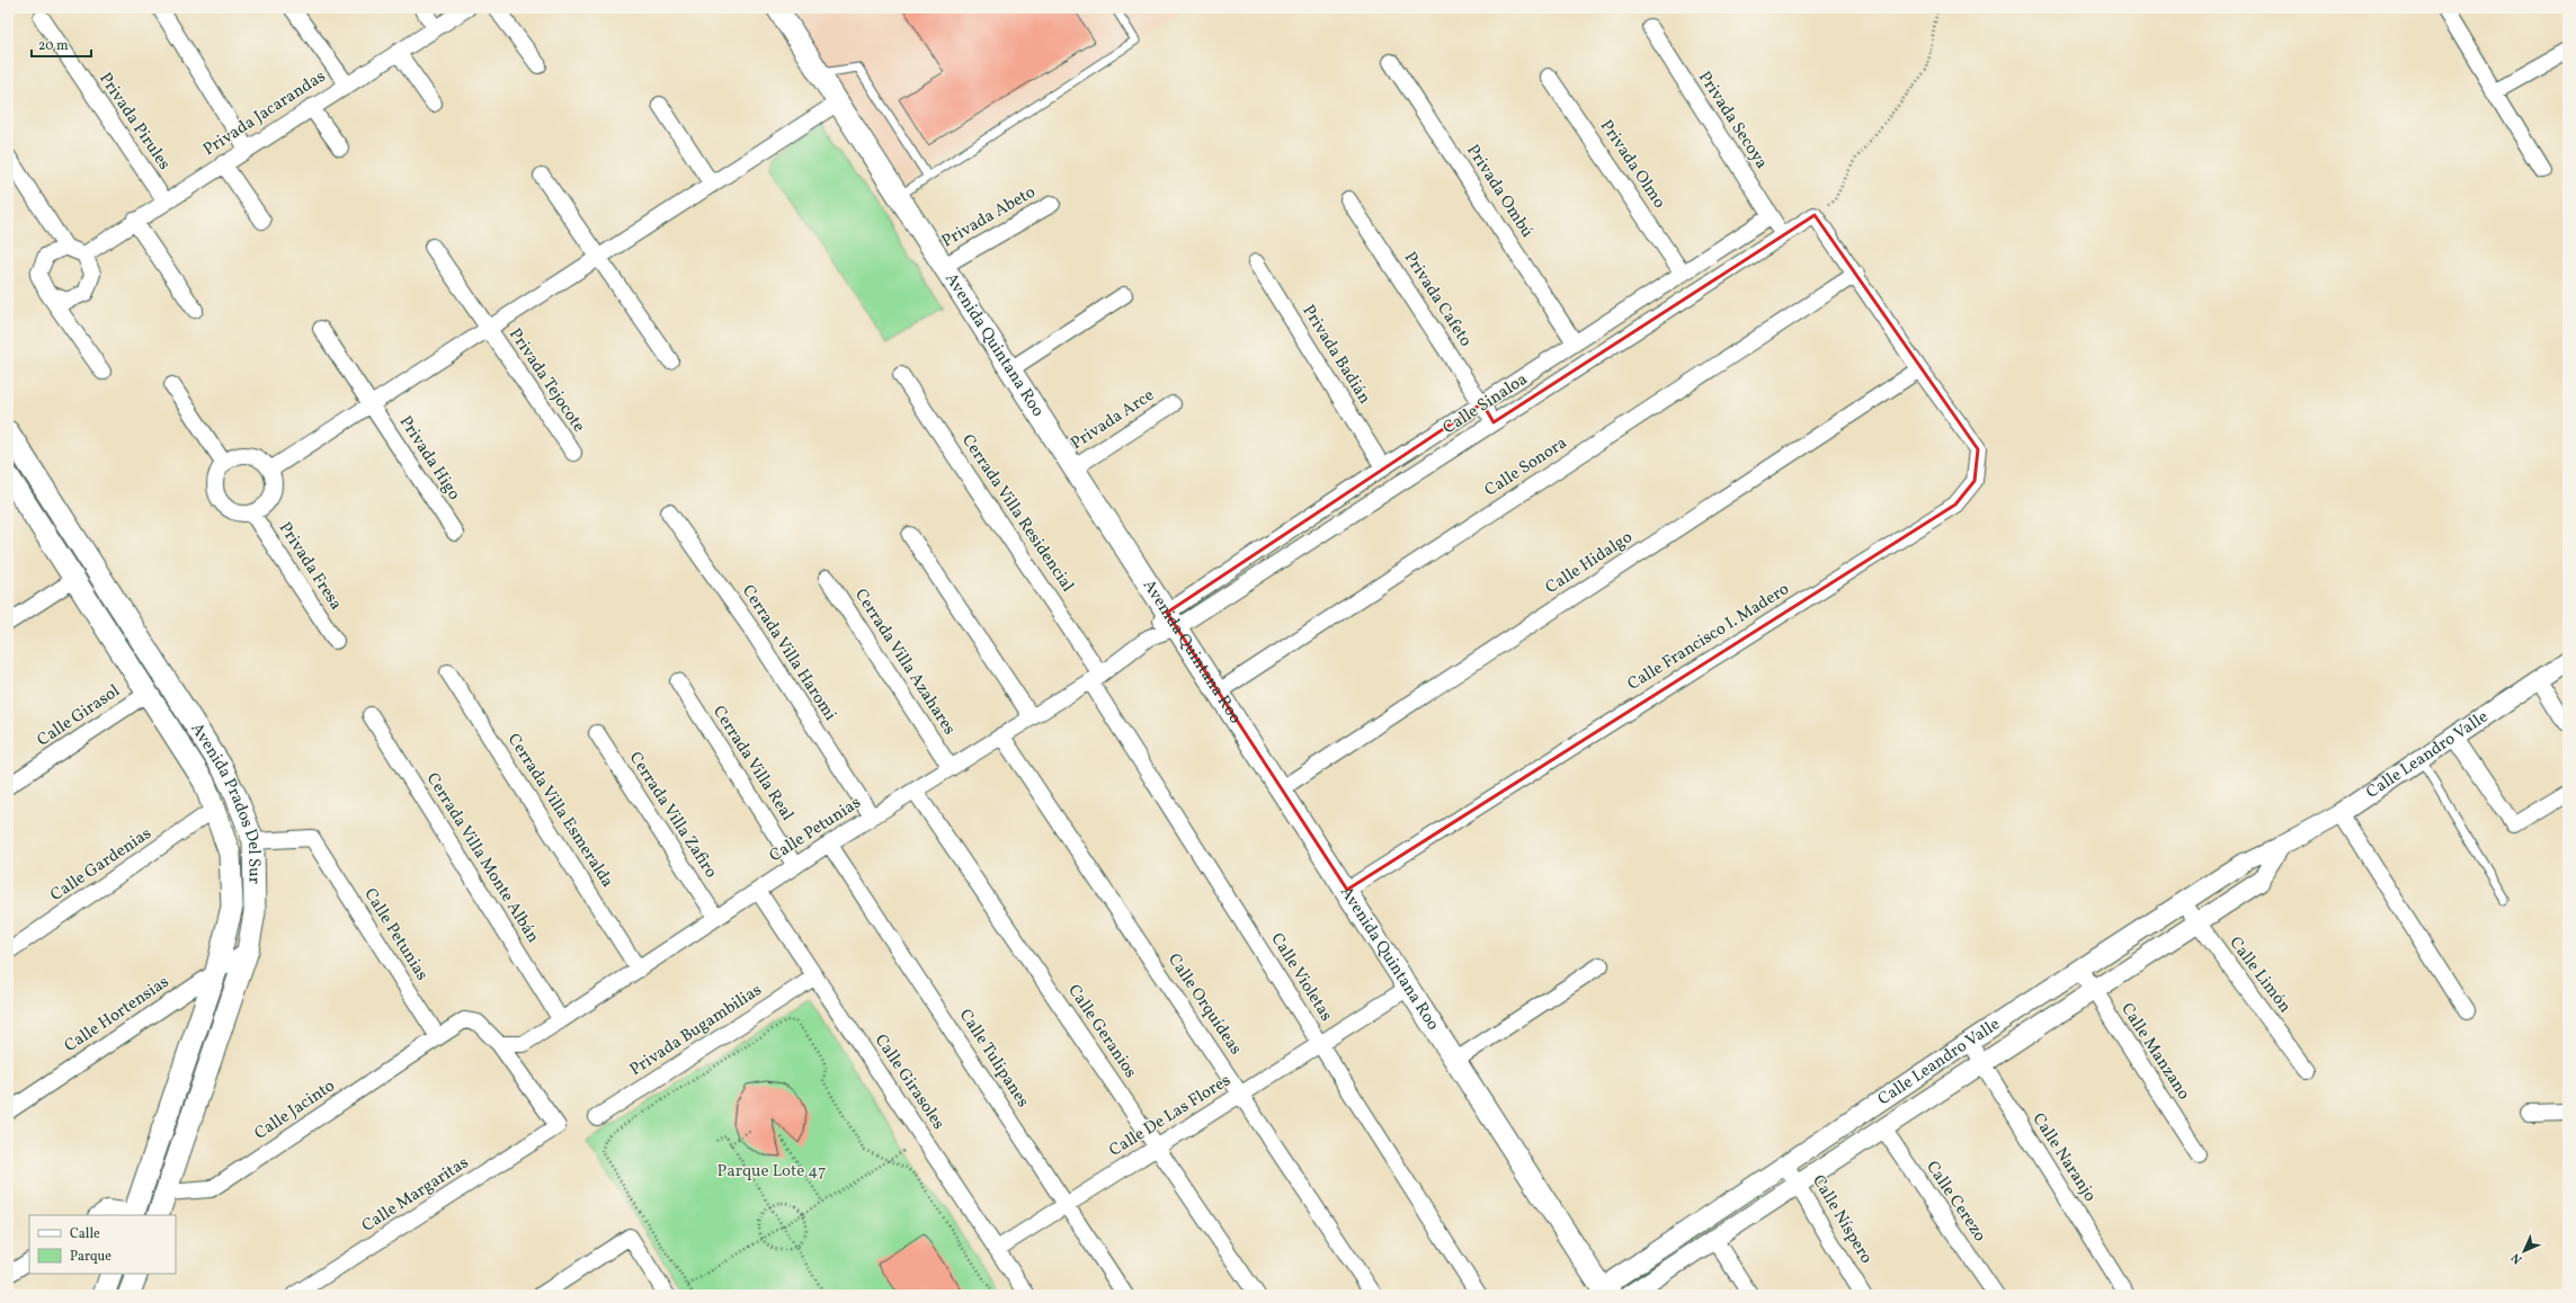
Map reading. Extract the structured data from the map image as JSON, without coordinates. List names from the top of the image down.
{
  "streets": {
    "main road": ["Avenida Quintana Roo", "Avenida Prados Del Sur"],
    "street": [
      "Privada Jacarandas",
      "Privada Secoya",
      "Privada Pirules",
      "Privada Olmo",
      "Privada Ombú",
      "Privada Abeto",
      "Privada Cafeto",
      "Privada Badián",
      "Privada Tejocote",
      "Calle Sinaloa",
      "Privada Arce",
      "Privada Higo",
      "Calle Sonora",
      "Cerrada Villa Residencial",
      "Calle Hidalgo",
      "Privada Fresa",
      "Calle Francisco I. Madero",
      "Cerrada Villa Haromi",
      "Cerrada Villa Azahares",
      "Calle Girasol",
      "Calle Leandro Valle",
      "Cerrada Villa Real",
      "Cerrada Villa Esmeralda",
      "Cerrada Villa Zafiro",
      "Calle Petunias",
      "Cerrada Villa Monte Albán",
      "Calle Gardenias",
      "Calle Limón",
      "Calle Violetas",
      "Calle Orquídeas",
      "Calle Hortensias",
      "Privada Bugambilias",
      "Calle Geranios",
      "Calle Manzano",
      "Calle Tulipanes",
      "Calle Girasoles",
      "Calle Jacinto",
      "Calle De Las Flores",
      "Calle Naranjo",
      "Calle Margaritas",
      "Calle Cerezo",
      "Calle Níspero"
    ]
  },
  "crossings": [
    ["Privada Jacarandas", "Privada Pirules"],
    ["Privada Secoya", "Calle Sinaloa"],
    ["Privada Olmo", "Calle Sinaloa"],
    ["Privada Ombú", "Calle Sinaloa"],
    ["Privada Abeto", "Avenida Quintana Roo"],
    ["Privada Cafeto", "Calle Sinaloa"],
    ["Avenida Quintana Roo", "Calle Sinaloa"],
    ["Avenida Quintana Roo", "Privada Arce"],
    ["Avenida Quintana Roo", "Calle Sonora"],
    ["Avenida Quintana Roo", "Calle Hidalgo"],
    ["Avenida Quintana Roo", "Calle Francisco I. Madero"],
    ["Avenida Quintana Roo", "Calle Leandro Valle"],
    ["Avenida Quintana Roo", "Calle Petunias"],
    ["Avenida Quintana Roo", "Calle De Las Flores"],
    ["Privada Badián", "Calle Sinaloa"],
    ["Calle Sinaloa", "Calle Francisco I. Madero"],
    ["Calle Sinaloa", "Calle Petunias"],
    ["Calle Sonora", "Calle Francisco I. Madero"],
    ["Cerrada Villa Residencial", "Calle Petunias"],
    ["Cerrada Villa Residencial", "Calle Violetas"],
    ["Calle Hidalgo", "Calle Francisco I. Madero"],
    ["Cerrada Villa Haromi", "Calle Petunias"],
    ["Cerrada Villa Azahares", "Calle Petunias"],
    ["Calle Girasol", "Avenida Prados Del Sur"],
    ["Calle Leandro Valle", "Calle Limón"],
    ["Calle Leandro Valle", "Calle Manzano"],
    ["Calle Leandro Valle", "Calle Naranjo"],
    ["Calle Leandro Valle", "Calle Cerezo"],
    ["Calle Leandro Valle", "Calle Níspero"],
    ["Cerrada Villa Real", "Calle Petunias"],
    ["Avenida Prados Del Sur", "Calle Petunias"],
    ["Avenida Prados Del Sur", "Calle Gardenias"],
    ["Avenida Prados Del Sur", "Calle Hortensias"],
    ["Avenida Prados Del Sur", "Calle Jacinto"],
    ["Cerrada Villa Esmeralda", "Calle Petunias"],
    ["Cerrada Villa Zafiro", "Calle Petunias"],
    ["Calle Petunias", "Cerrada Villa Monte Albán"],
    ["Calle Petunias", "Calle Violetas"],
    ["Calle Petunias", "Calle Orquídeas"],
    ["Calle Petunias", "Calle Geranios"],
    ["Calle Petunias", "Calle Tulipanes"],
    ["Calle Petunias", "Calle Girasoles"],
    ["Calle Petunias", "Calle Jacinto"],
    ["Calle Petunias", "Calle Margaritas"],
    ["Calle Violetas", "Calle De Las Flores"],
    ["Calle Orquídeas", "Calle De Las Flores"],
    ["Privada Bugambilias", "Calle Girasoles"],
    ["Calle Geranios", "Calle De Las Flores"],
    ["Calle Tulipanes", "Calle De Las Flores"],
    ["Calle Girasoles", "Calle De Las Flores"]
  ],
  "parks": ["Parque Lote 47"],
  "legend": ["Calle", "Parque"],
  "scale_bar": "20 m",
  "north": "bottom left"
}
